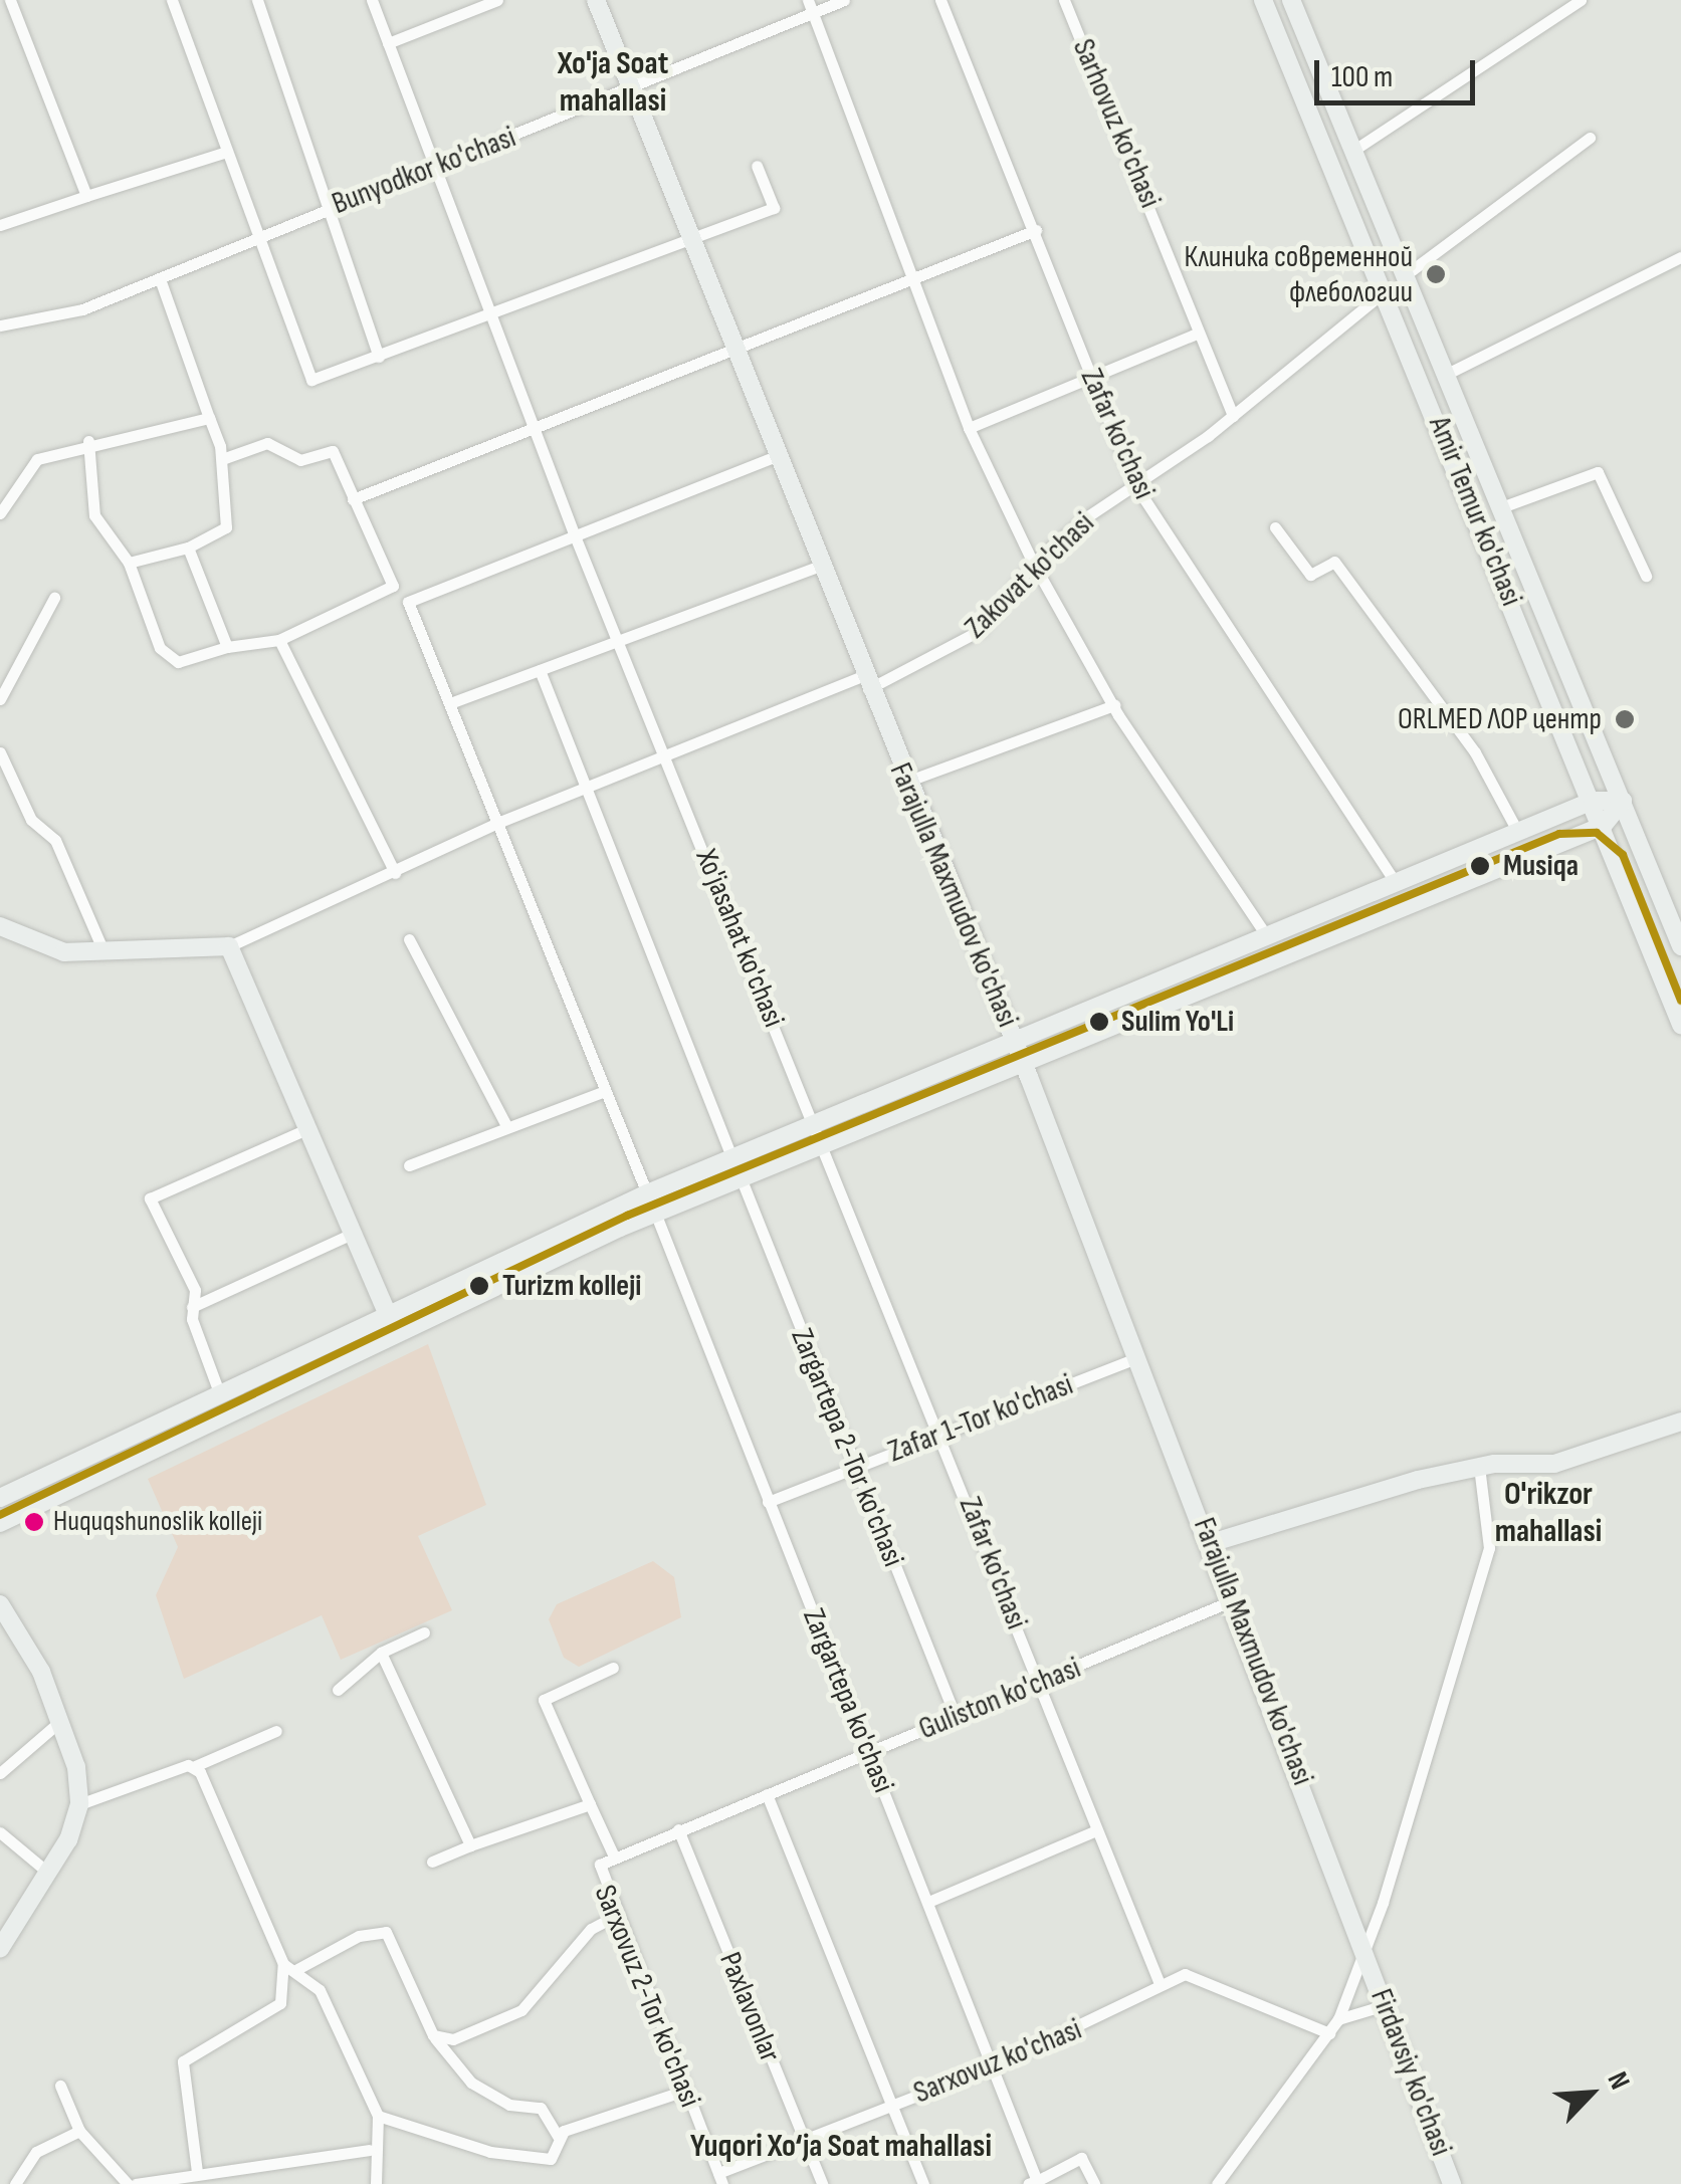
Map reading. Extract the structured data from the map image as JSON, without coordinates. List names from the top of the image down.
{
  "streets": {
    "main road": ["Amir Temur ko'chasi", "Farajulla Maxmudov ko'chasi", "Firdavsiy ko'chasi"],
    "street": [
      "Sarhovuz ko'chasi",
      "Bunyodkor ko'chasi",
      "Zafar ko'chasi",
      "Zakovat ko'chasi",
      "Xo'jasahat ko'chasi",
      "Zafar 1-Tor ko'chasi",
      "Zargartepa 2-Tor ko'chasi",
      "Guliston ko'chasi",
      "Zargartepa ko'chasi",
      "Sarxovuz 2-Tor ko'chasi",
      "Paxlavonlar",
      "Sarxovuz ko'chasi"
    ]
  },
  "crossings": [
    ["Bunyodkor ko'chasi", "Farajulla Maxmudov ko'chasi"],
    ["Bunyodkor ko'chasi", "Xo'jasahat ko'chasi"],
    ["Zafar ko'chasi", "Zakovat ko'chasi"],
    ["Zafar ko'chasi", "Xo'jasahat ko'chasi"],
    ["Zafar ko'chasi", "Zafar 1-Tor ko'chasi"],
    ["Zafar ko'chasi", "Guliston ko'chasi"],
    ["Zafar ko'chasi", "Sarxovuz ko'chasi"],
    ["Zakovat ko'chasi", "Farajulla Maxmudov ko'chasi"],
    ["Farajulla Maxmudov ko'chasi", "Zafar 1-Tor ko'chasi"],
    ["Farajulla Maxmudov ko'chasi", "Guliston ko'chasi"],
    ["Farajulla Maxmudov ko'chasi", "Firdavsiy ko'chasi"],
    ["Zafar 1-Tor ko'chasi", "Zargartepa 2-Tor ko'chasi"],
    ["Zafar 1-Tor ko'chasi", "Zargartepa ko'chasi"],
    ["Zargartepa 2-Tor ko'chasi", "Guliston ko'chasi"],
    ["Guliston ko'chasi", "Zargartepa ko'chasi"],
    ["Guliston ko'chasi", "Sarxovuz 2-Tor ko'chasi"],
    ["Guliston ko'chasi", "Paxlavonlar"],
    ["Zargartepa ko'chasi", "Sarxovuz ko'chasi"],
    ["Sarxovuz 2-Tor ko'chasi", "Sarxovuz ko'chasi"],
    ["Paxlavonlar", "Sarxovuz ko'chasi"]
  ],
  "districts": ["Xo'ja Soat mahallasi", "O'rikzor mahallasi", "Yuqori Xo‘ja Soat mahallasi"],
  "places": [
    "Клиника современной флебологии",
    "ORLMED ЛОР центр",
    "Musiqa",
    "Sulim Yo'Li",
    "Turizm kolleji",
    "Huquqshunoslik kolleji"
  ],
  "scale_bar": "100 m",
  "north": "top right"
}
